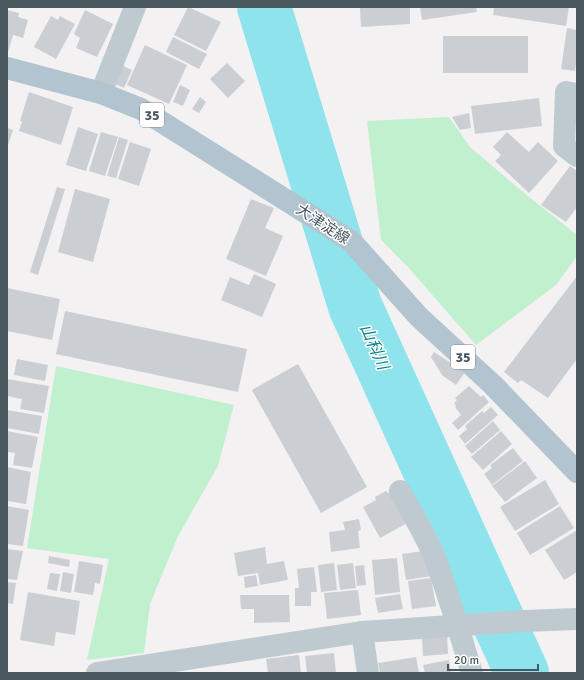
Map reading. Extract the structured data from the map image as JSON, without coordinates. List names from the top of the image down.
{
  "streets": {
    "main road": ["35", "大津淀線"]
  },
  "water": ["山科川"],
  "scale_bar": "20 m"
}
